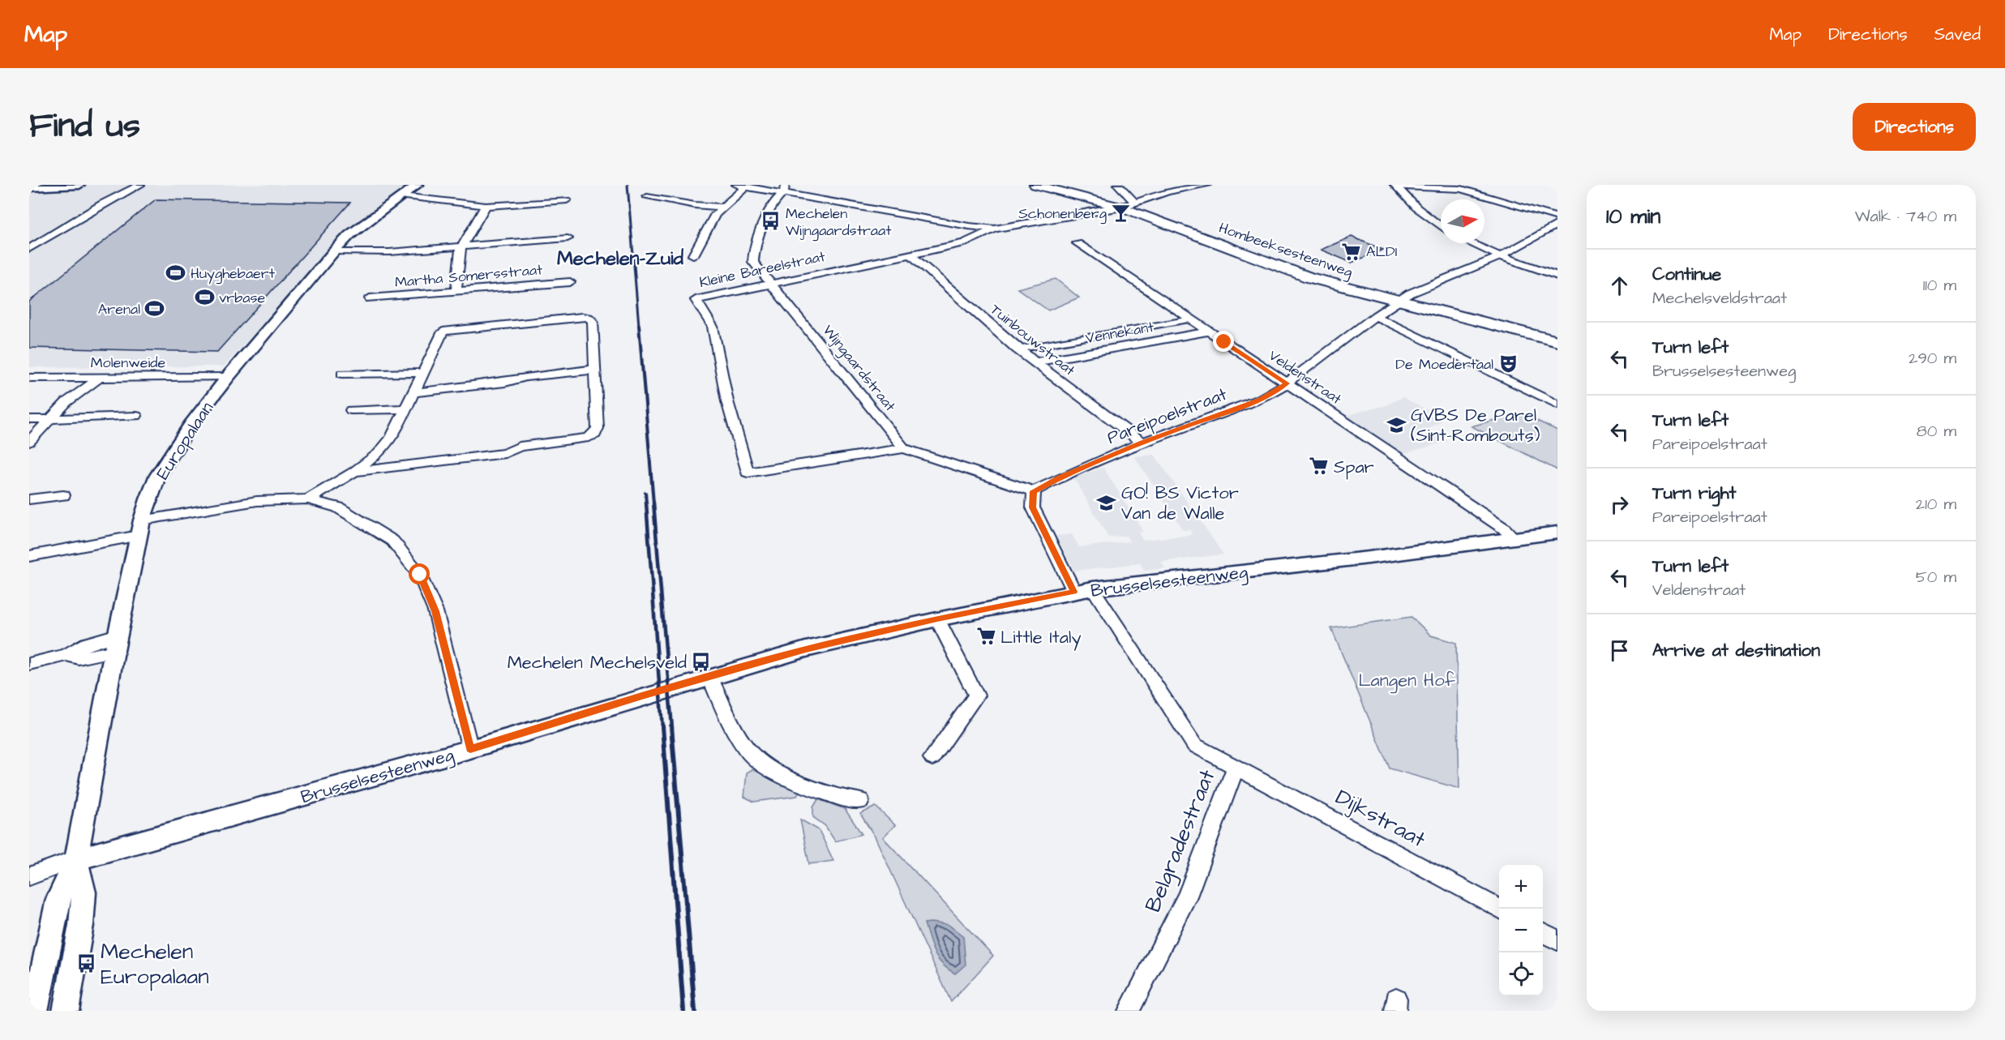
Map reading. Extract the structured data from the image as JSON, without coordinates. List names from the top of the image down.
{
  "streets": {
    "main road": ["Hombeeksesteenweg"],
    "street": [
      "Kleine Bareelstraat",
      "Martha Somersstraat",
      "Vennekant",
      "Tuinbouwstraat",
      "Molenweide",
      "Wijngaardstraat",
      "Veldenstraat",
      "Pareipoelstraat",
      "Europalaan",
      "Brusselsesteenweg",
      "Dijkstraat",
      "Belgradestraat"
    ]
  },
  "crossings": [
    ["Hombeeksesteenweg", "Pareipoelstraat"],
    ["Kleine Bareelstraat", "Tuinbouwstraat"],
    ["Kleine Bareelstraat", "Wijngaardstraat"],
    ["Vennekant", "Tuinbouwstraat"],
    ["Vennekant", "Veldenstraat"],
    ["Tuinbouwstraat", "Pareipoelstraat"],
    ["Molenweide", "Europalaan"],
    ["Veldenstraat", "Pareipoelstraat"],
    ["Veldenstraat", "Brusselsesteenweg"],
    ["Europalaan", "Brusselsesteenweg"],
    ["Brusselsesteenweg", "Belgradestraat"],
    ["Dijkstraat", "Belgradestraat"]
  ],
  "districts": ["Mechelen-Zuid"],
  "parks": ["Langen Hof"],
  "places": {
    "bar": ["Schonenberg"],
    "bus stop": ["Mechelen Wijngaardstraat", "Mechelen Mechelsveld", "Mechelen Europalaan"],
    "supermarket": ["ALDI", "Spar", "Little Italy"],
    "sports": ["Huyghebaert", "vrbase", "Arenal"],
    "theatre": ["De Moedertaal"],
    "school or university": ["GVBS De Parel (Sint-Rombouts)", "GO! BS Victor Van de Walle"]
  },
  "north": "right",
  "page": {
    "header": "Map",
    "nav": ["Map", "Directions", "Saved"],
    "title": "Find us",
    "buttons": "Directions",
    "heading": ["10 min", "Walk · 740 m"],
    "list": [
      ["Continue", "Mechelsveldstraat", "110 m"],
      ["Turn left", "Brusselsesteenweg", "290 m"],
      ["Turn left", "Pareipoelstraat", "80 m"],
      ["Turn right", "Pareipoelstraat", "210 m"],
      ["Turn left", "Veldenstraat", "50 m"],
      "Arrive at destination"
    ],
    "map_buttons": ["+", "−"]
  }
}
